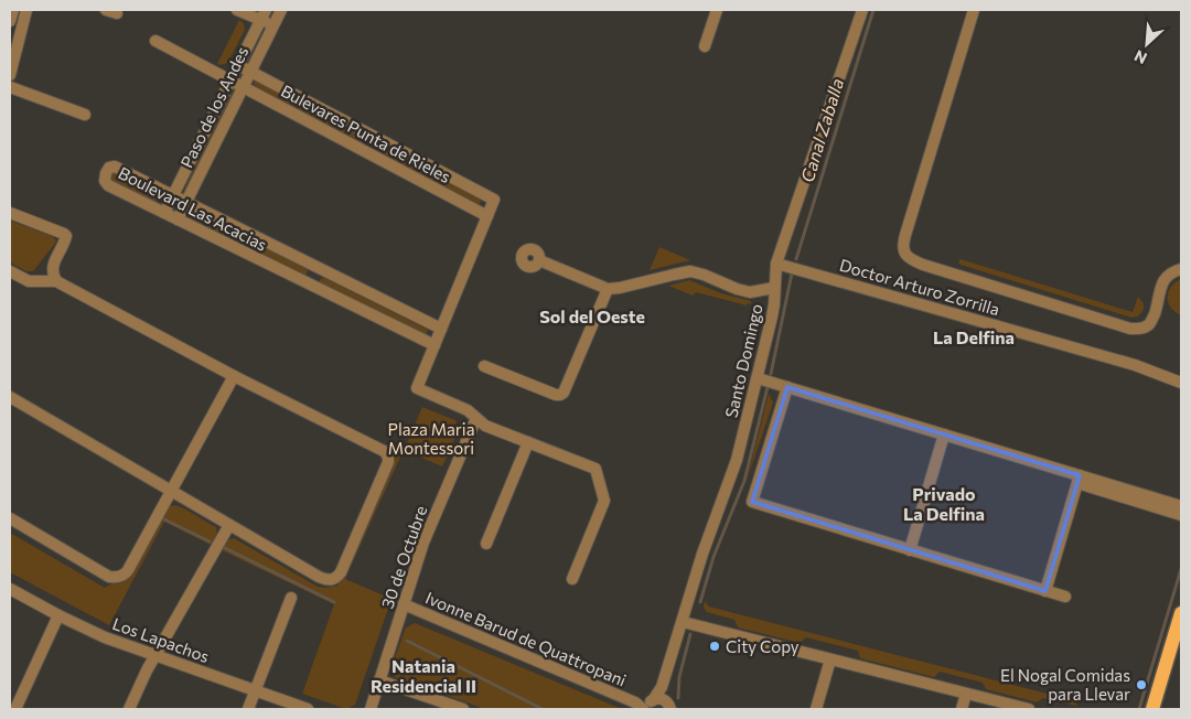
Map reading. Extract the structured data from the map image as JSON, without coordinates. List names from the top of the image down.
{
  "streets": {
    "street": [
      "Paso de los Andes",
      "Bulevares Punta de Rieles",
      "Boulevard Las Acacias",
      "Doctor Arturo Zorrilla",
      "Santo Domingo",
      "30 de Octubre",
      "Ivonne Barud de Quattropani",
      "Los Lapachos"
    ]
  },
  "crossings": [
    ["Paso de los Andes", "Bulevares Punta de Rieles"],
    ["Paso de los Andes", "Boulevard Las Acacias"],
    ["Doctor Arturo Zorrilla", "Santo Domingo"],
    ["Santo Domingo", "Ivonne Barud de Quattropani"],
    ["30 de Octubre", "Ivonne Barud de Quattropani"]
  ],
  "districts": [
    "Sol del Oeste",
    "La Delfina",
    "Privado La Delfina",
    "Natania Residencial II"
  ],
  "water": ["Canal Zaballa"],
  "parks": ["Plaza Maria Montessori"],
  "places": ["City Copy", "El Nogal Comidas para Llevar"],
  "north": "bottom left"
}
